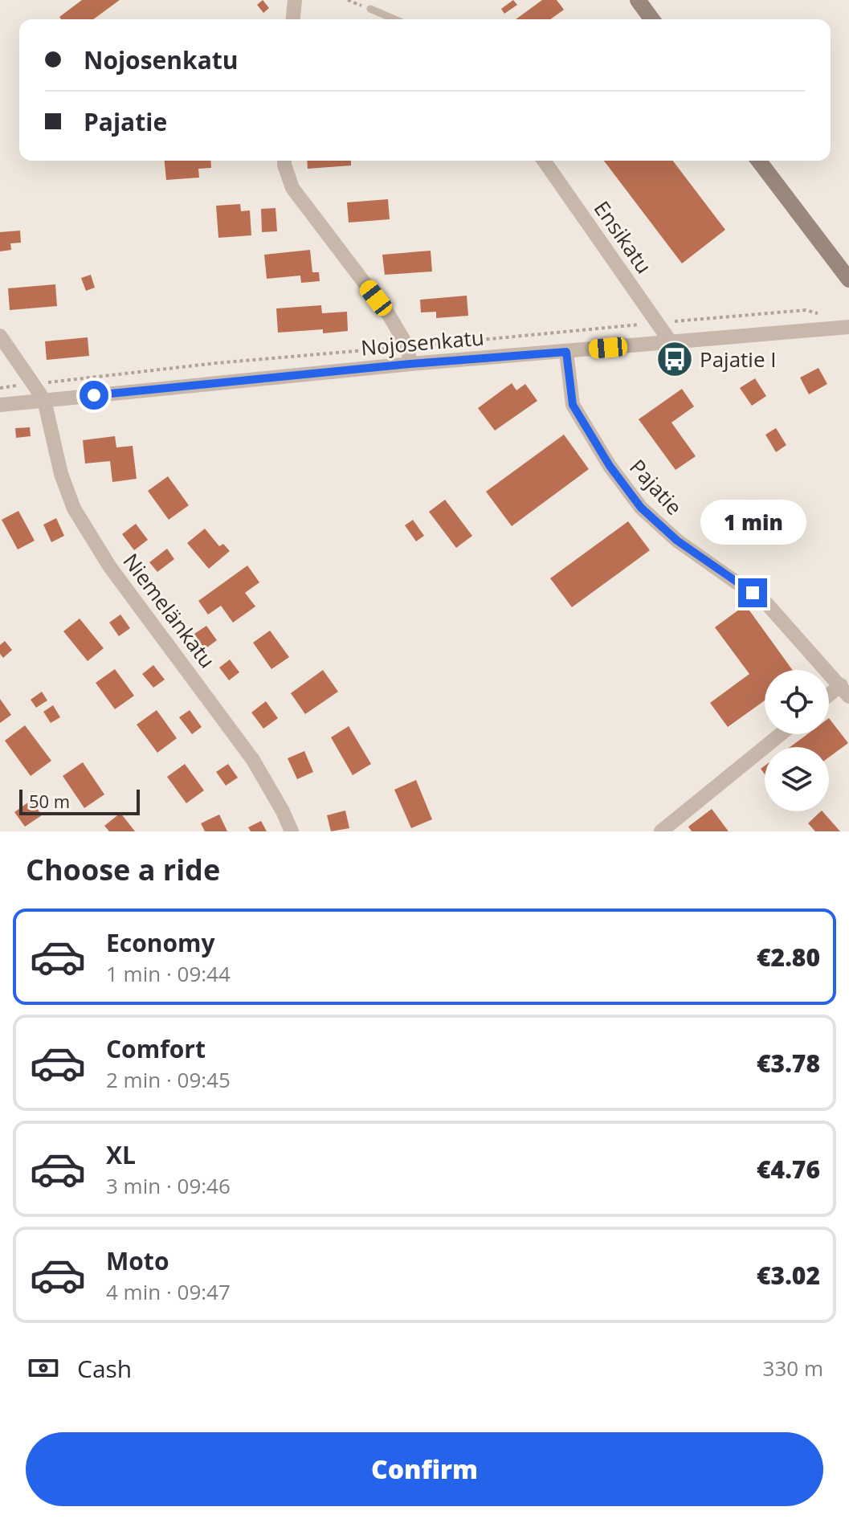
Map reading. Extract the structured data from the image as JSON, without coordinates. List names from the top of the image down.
{
  "streets": {
    "street": [
      "Ensikatu",
      "Nojosenkatu",
      "Pajatie",
      "Niemelänkatu"
    ]
  },
  "crossings": [
    ["Ensikatu", "Nojosenkatu"],
    ["Nojosenkatu", "Pajatie"],
    ["Nojosenkatu", "Niemelänkatu"]
  ],
  "places": {
    "bus stop": ["Pajatie I"]
  },
  "scale_bar": "50 m",
  "page": {
    "banner": ["Nojosenkatu", "Pajatie"],
    "bubble": "1 min",
    "scale": "50 m",
    "heading": "Choose a ride",
    "list": [
      {
        "name": "Economy",
        "note": "1 min · 09:44",
        "value": "€2.80"
      },
      {
        "name": "Comfort",
        "note": "2 min · 09:45",
        "value": "€3.78"
      },
      {
        "name": "XL",
        "note": "3 min · 09:46",
        "value": "€4.76"
      },
      {
        "name": "Moto",
        "note": "4 min · 09:47",
        "value": "€3.02"
      }
    ],
    "pay": ["Cash", "330 m"],
    "buttons": "Confirm"
  }
}
